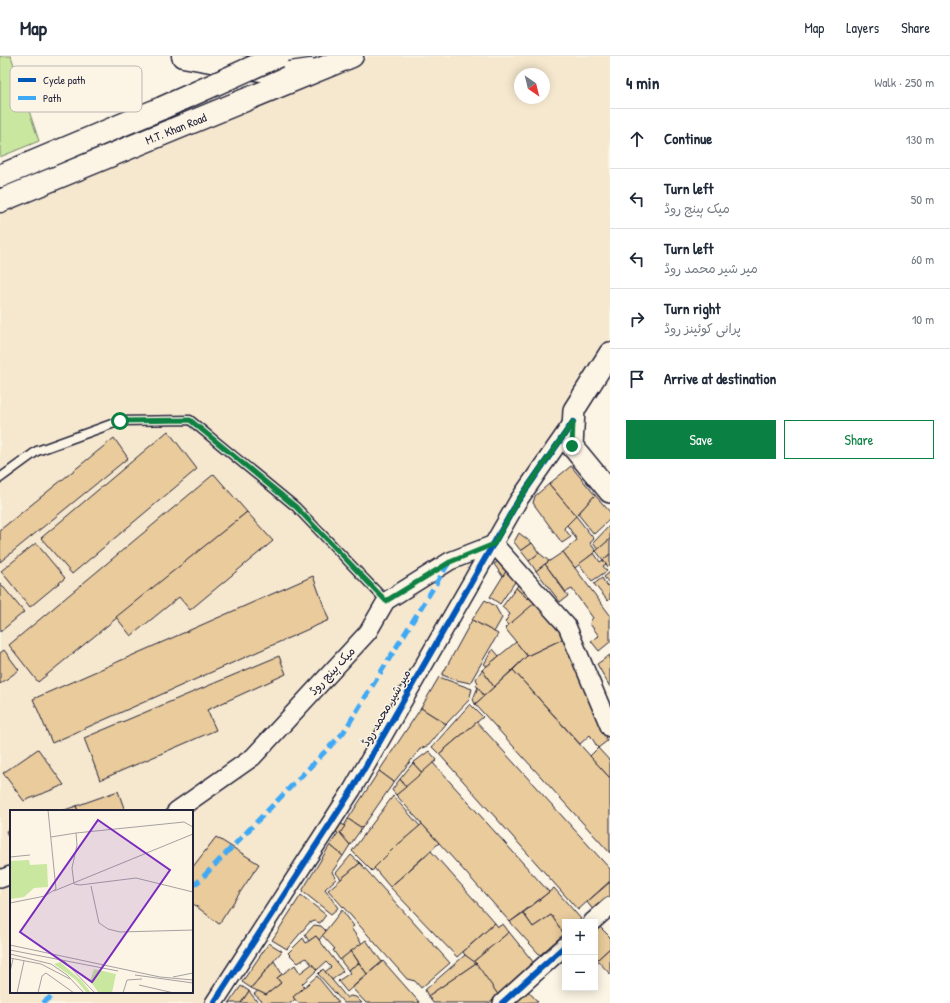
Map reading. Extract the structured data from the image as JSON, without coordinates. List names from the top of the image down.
{
  "streets": {
    "main road": ["M.T. Khan Road"],
    "street": ["میک ہینچ روڈ", "میر شیر محمد روڈ"]
  },
  "crossings": [
    ["میک ہینچ روڈ", "میر شیر محمد روڈ"]
  ],
  "legend": ["Cycle path", "Path"],
  "north": "bottom right",
  "page": {
    "header": "Map",
    "nav": ["Map", "Layers", "Share"],
    "heading": ["4 min", "Walk · 250 m"],
    "list": [
      ["Continue", "130 m"],
      ["Turn left", "میک ہینچ روڈ", "50 m"],
      ["Turn left", "میر شیر محمد روڈ", "60 m"],
      ["Turn right", "پرانی کوئینز روڈ", "10 m"],
      "Arrive at destination"
    ],
    "buttons": ["Save", "Share"],
    "map_buttons": ["+", "−"]
  }
}
